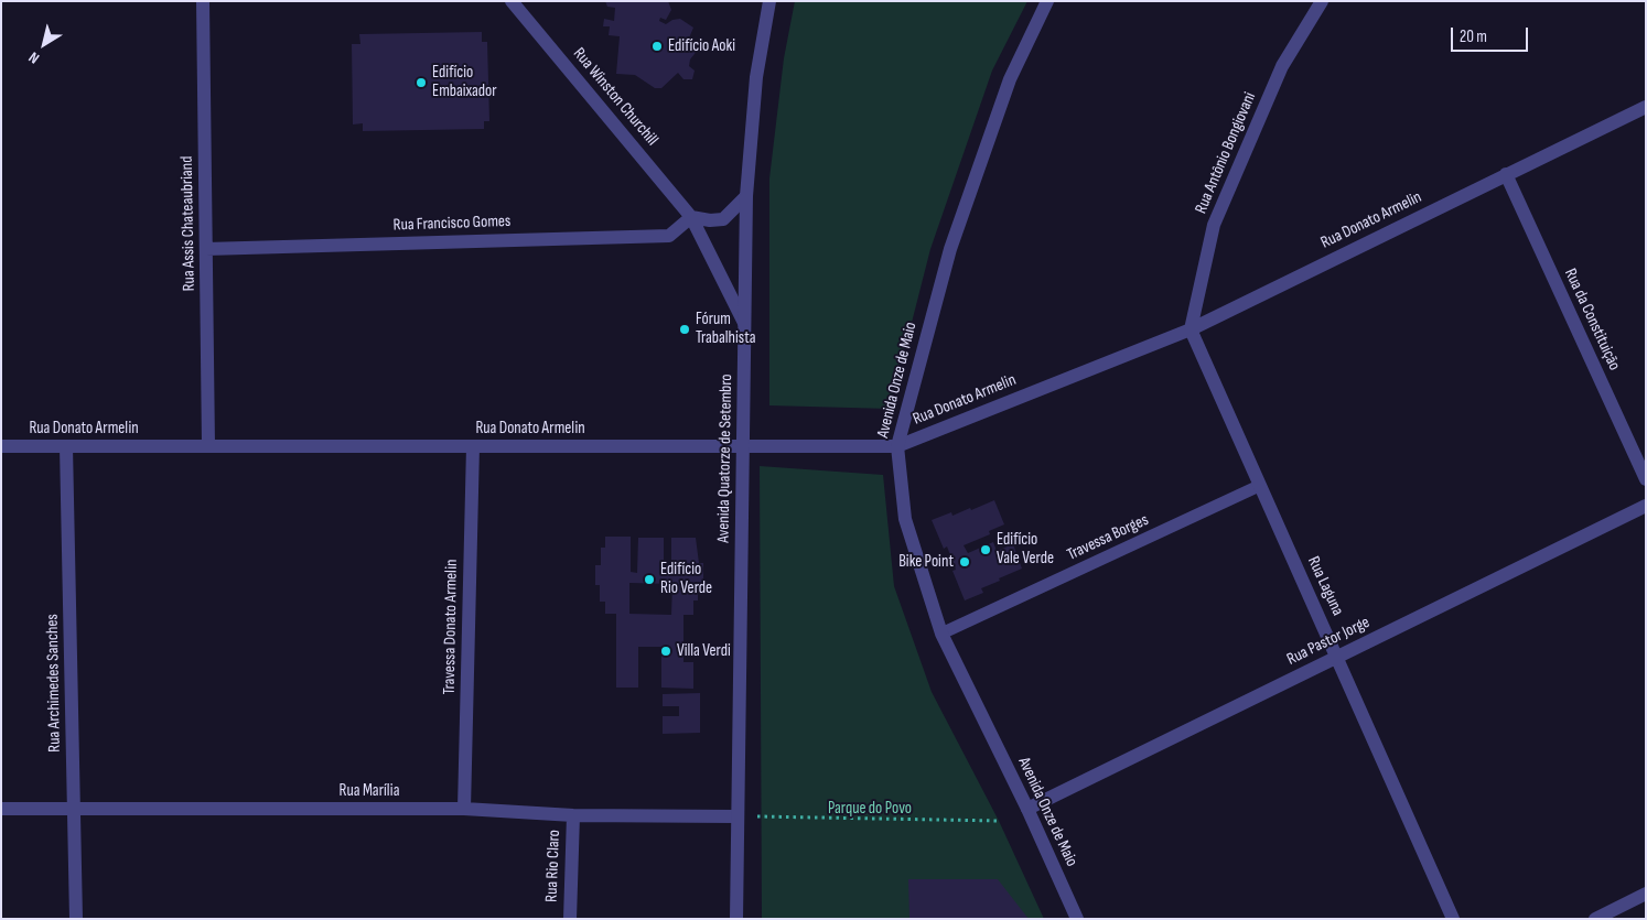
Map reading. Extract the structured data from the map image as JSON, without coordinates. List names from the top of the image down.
{
  "streets": {
    "street": [
      "Rua Winston Churchill",
      "Rua Antônio Bongiovani",
      "Rua Donato Armelin",
      "Rua Assis Chateaubriand",
      "Rua Francisco Gomes",
      "Rua da Constituição",
      "Avenida Onze de Maio",
      "Avenida Quatorze de Setembro",
      "Rua Laguna",
      "Travessa Donato Armelin",
      "Rua Pastor Jorge",
      "Rua Archimedes Sanches",
      "Rua Marília",
      "Rua Rio Claro"
    ],
    "lane": ["Travessa Borges"]
  },
  "crossings": [
    ["Rua Winston Churchill", "Rua Francisco Gomes"],
    ["Rua Winston Churchill", "Avenida Quatorze de Setembro"],
    ["Rua Antônio Bongiovani", "Rua Donato Armelin"],
    ["Rua Antônio Bongiovani", "Rua Laguna"],
    ["Rua Donato Armelin", "Rua Assis Chateaubriand"],
    ["Rua Donato Armelin", "Rua da Constituição"],
    ["Rua Donato Armelin", "Avenida Onze de Maio"],
    ["Rua Donato Armelin", "Avenida Quatorze de Setembro"],
    ["Rua Donato Armelin", "Rua Laguna"],
    ["Rua Donato Armelin", "Travessa Donato Armelin"],
    ["Rua Donato Armelin", "Rua Archimedes Sanches"],
    ["Rua Assis Chateaubriand", "Rua Francisco Gomes"],
    ["Avenida Onze de Maio", "Travessa Borges"],
    ["Avenida Onze de Maio", "Rua Pastor Jorge"],
    ["Avenida Quatorze de Setembro", "Rua Marília"],
    ["Travessa Borges", "Rua Laguna"],
    ["Rua Laguna", "Rua Pastor Jorge"],
    ["Travessa Donato Armelin", "Rua Marília"],
    ["Rua Archimedes Sanches", "Rua Marília"],
    ["Rua Marília", "Rua Rio Claro"]
  ],
  "parks": ["Parque do Povo"],
  "places": [
    "Edifício Aoki",
    "Edifício Embaixador",
    "Fórum Trabalhista",
    "Edifício Vale Verde",
    "Bike Point",
    "Edifício Rio Verde",
    "Villa Verdi"
  ],
  "scale_bar": "20 m",
  "north": "bottom left"
}
